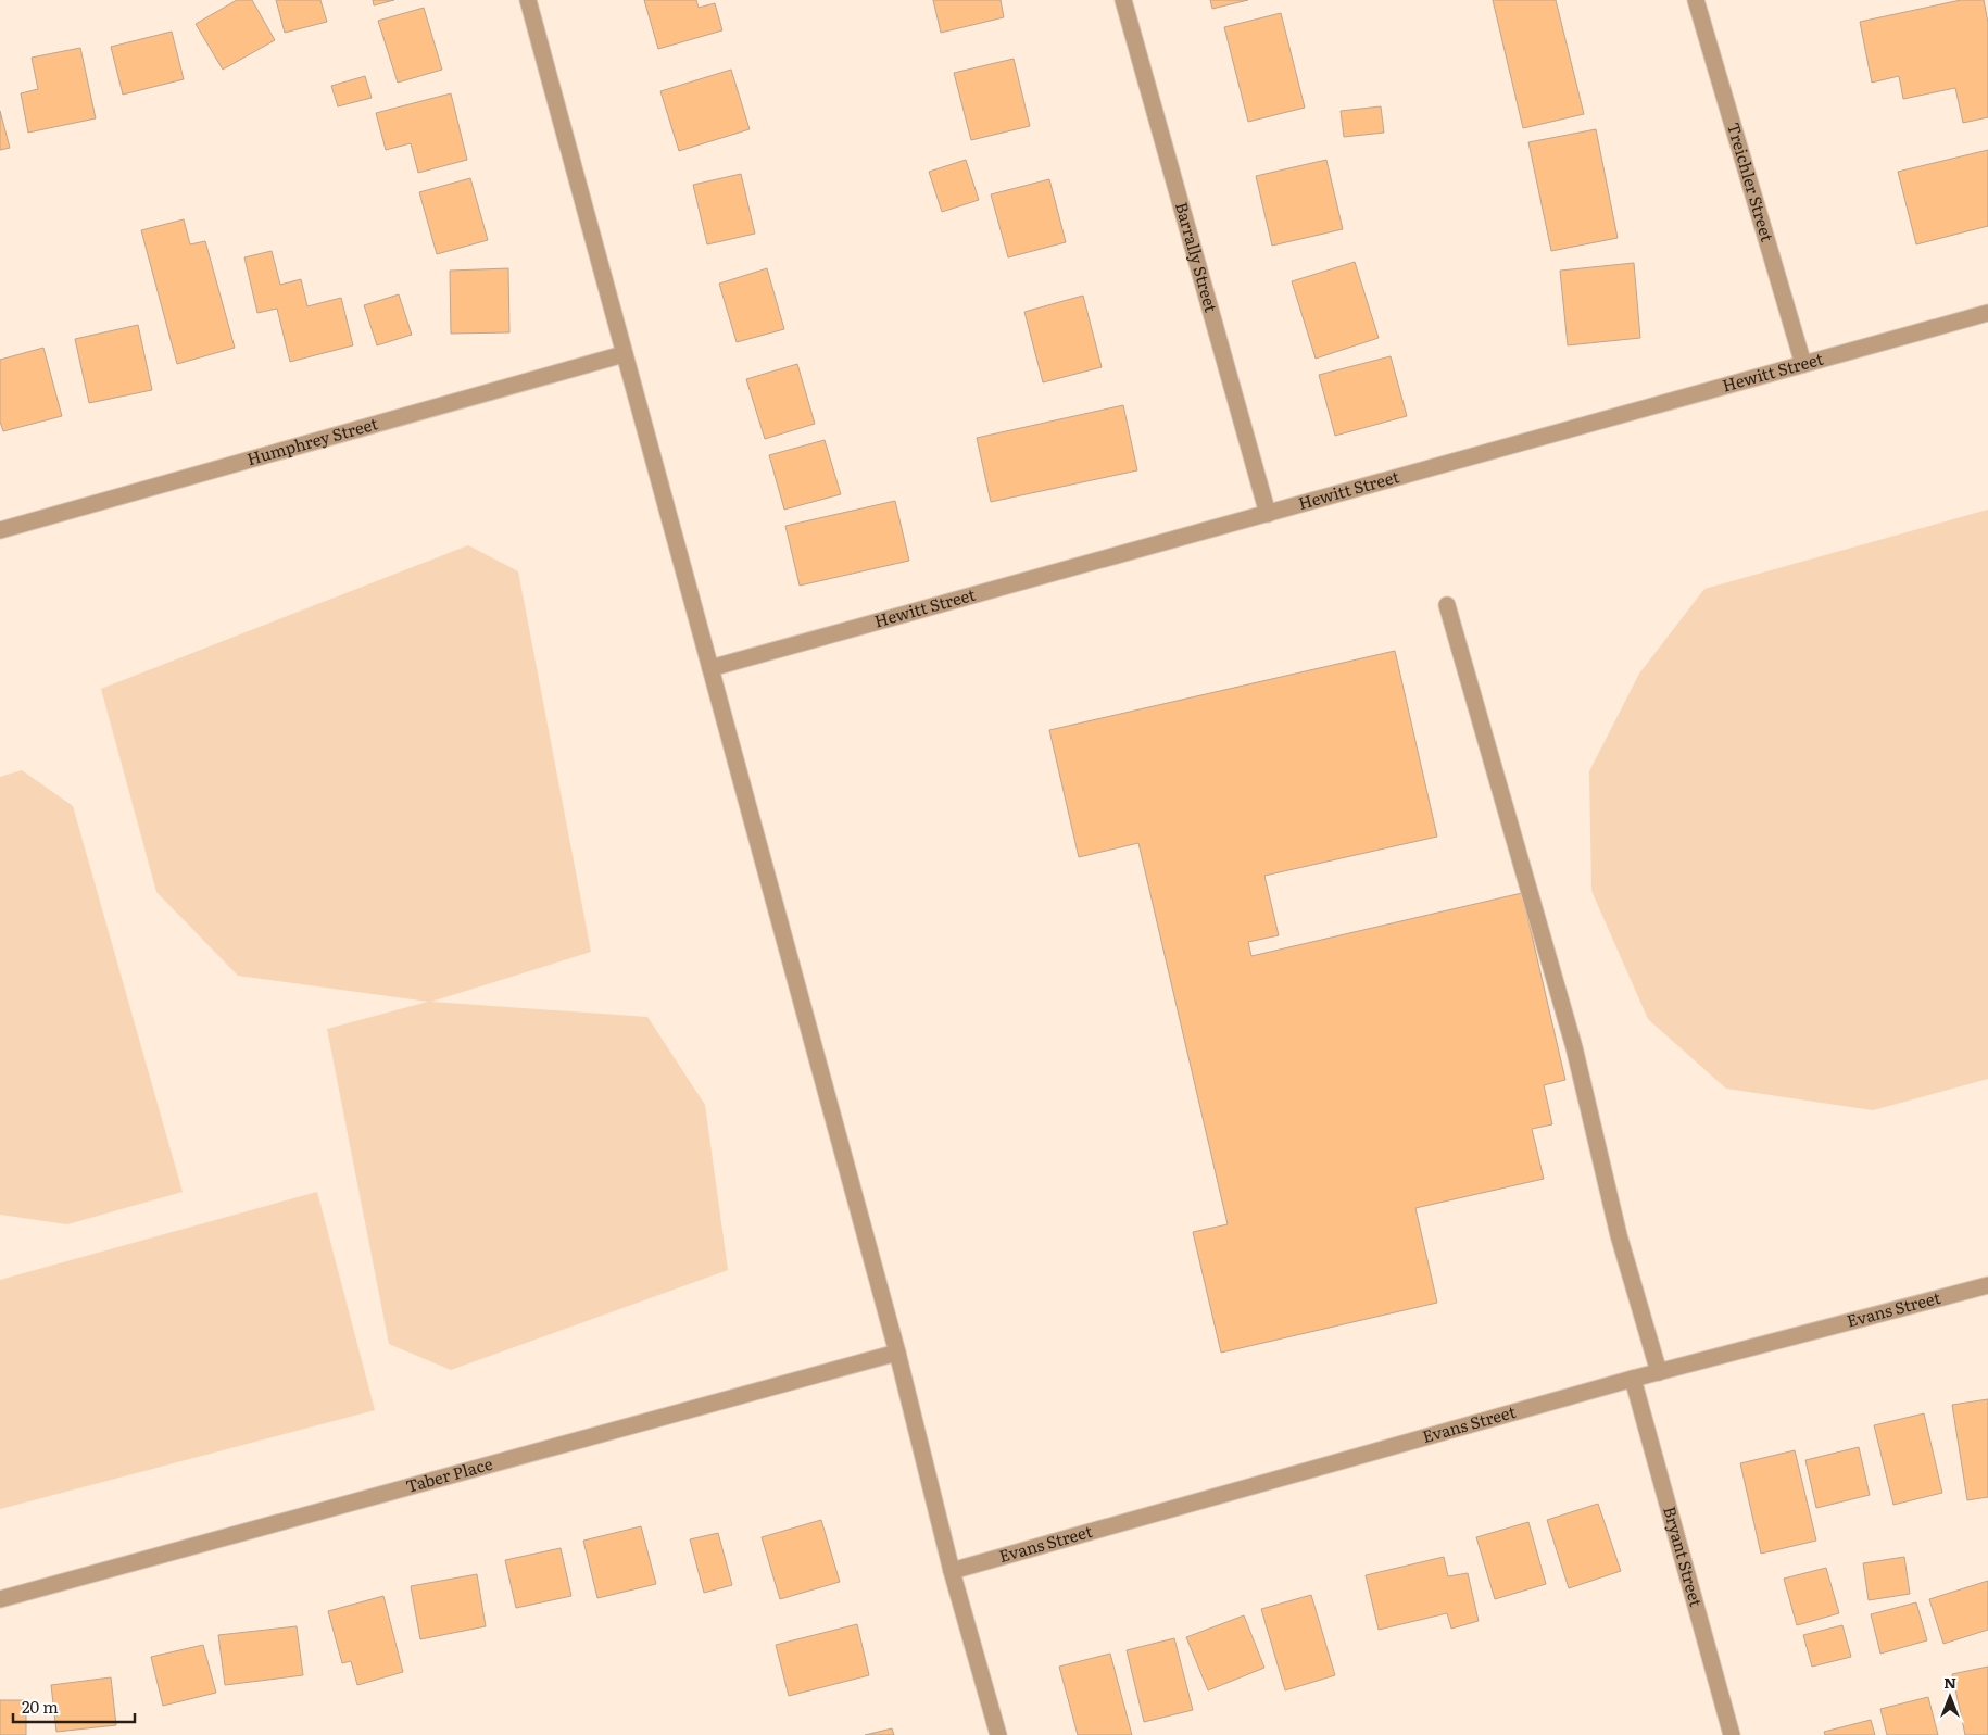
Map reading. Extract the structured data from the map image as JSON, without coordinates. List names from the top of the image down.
{
  "streets": {
    "street": [
      "Treichler Street",
      "Barrally Street",
      "Hewitt Street",
      "Humphrey Street",
      "Evans Street",
      "Taber Place",
      "Bryant Street"
    ]
  },
  "crossings": [
    ["Treichler Street", "Hewitt Street"],
    ["Barrally Street", "Hewitt Street"],
    ["Evans Street", "Bryant Street"]
  ],
  "scale_bar": "20 m",
  "north": "top"
}
